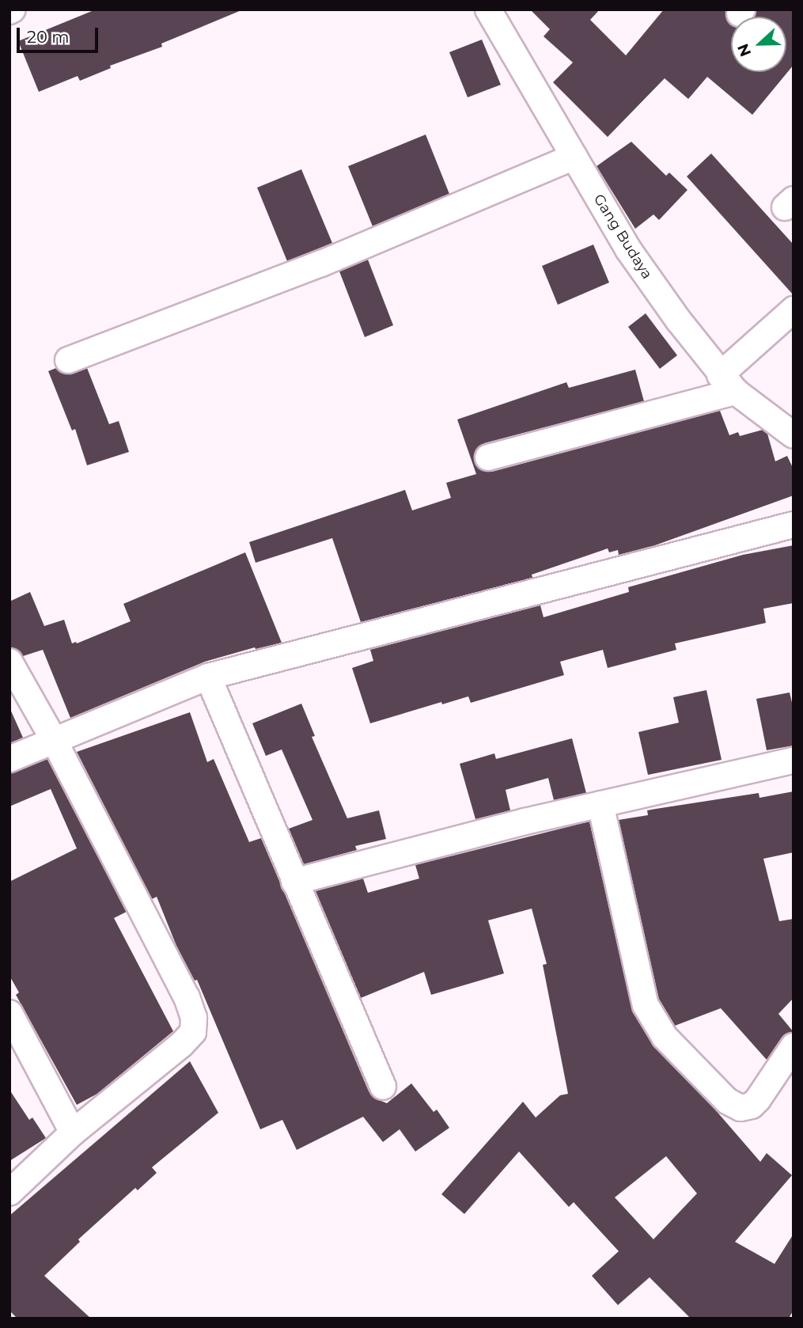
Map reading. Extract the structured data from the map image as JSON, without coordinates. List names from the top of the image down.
{
  "streets": {
    "street": ["Gang Budaya"]
  },
  "scale_bar": "20 m",
  "north": "left"
}
